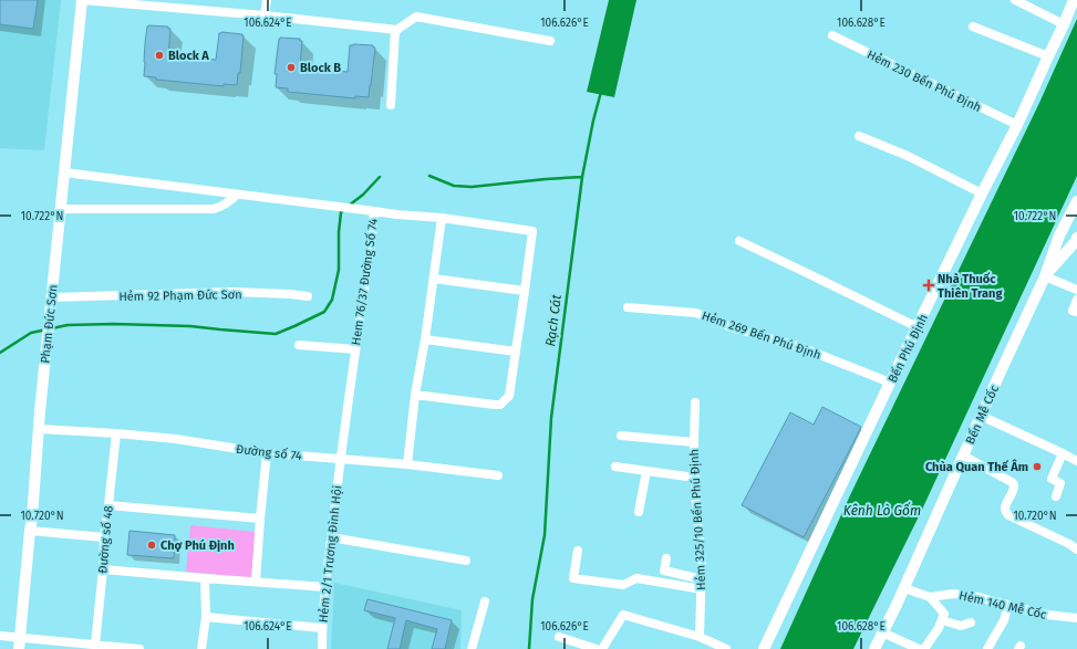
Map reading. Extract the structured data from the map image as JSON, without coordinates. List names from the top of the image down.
{
  "streets": {
    "street": [
      "Hẻm 230 Bến Phú Định",
      "Hem 76/37 Đường Số 74",
      "Hẻm 92 Phạm Đức Sơn",
      "Phạm Đức Sơn",
      "Hẻm 269 Bến Phú Định",
      "Bến Phú Định",
      "Bến Mễ Cốc",
      "Đường số 74",
      "Hẻm 325/10 Bến Phú Định",
      "Đường số 48",
      "Hẻm 2/1 Trương Đình Hội",
      "Hẻm 140 Mễ Cốc"
    ]
  },
  "crossings": [
    ["Hẻm 230 Bến Phú Định", "Bến Phú Định"],
    ["Hem 76/37 Đường Số 74", "Đường số 74"],
    ["Hem 76/37 Đường Số 74", "Hẻm 2/1 Trương Đình Hội"],
    ["Hẻm 92 Phạm Đức Sơn", "Phạm Đức Sơn"],
    ["Phạm Đức Sơn", "Đường số 74"],
    ["Phạm Đức Sơn", "Đường số 48"],
    ["Hẻm 269 Bến Phú Định", "Bến Phú Định"],
    ["Bến Mễ Cốc", "Hẻm 140 Mễ Cốc"],
    ["Đường số 74", "Đường số 48"],
    ["Đường số 74", "Hẻm 2/1 Trương Đình Hội"]
  ],
  "water": ["Rạch Cát", "Kênh Lò Gốm"],
  "places": {
    "other": [
      "Block A",
      "Block B",
      "Chùa Quan Thế Âm",
      "Chợ Phú Định"
    ],
    "health": ["Nhà Thuốc Thiên Trang"]
  },
  "coordinates": [
    "106.624°E",
    "106.626°E",
    "106.628°E",
    "10.722°N",
    "10.720°N"
  ]
}
